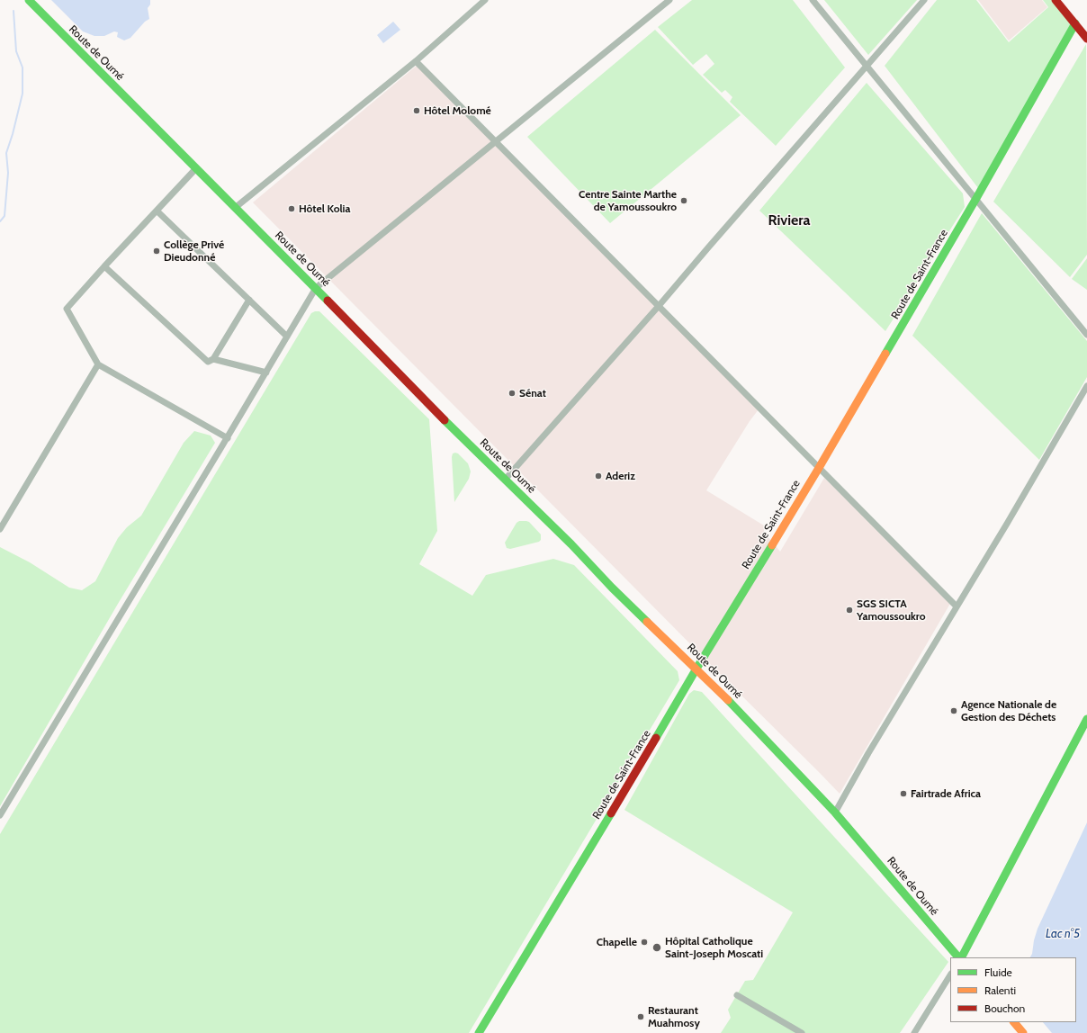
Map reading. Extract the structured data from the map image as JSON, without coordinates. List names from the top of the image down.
{
  "streets": {
    "main road": ["Route de Oumé", "Route de Saint-France"]
  },
  "crossings": [
    ["Route de Oumé", "Route de Saint-France"]
  ],
  "districts": ["Riviera"],
  "water": ["Lac n°5"],
  "places": [
    "Hôtel Molomé",
    "Centre Sainte Marthe de Yamoussoukro",
    "Hôtel Kolia",
    "Collège Privé Dieudonné",
    "Sénat",
    "Aderiz",
    "SGS SICTA Yamoussoukro",
    "Agence Nationale de Gestion des Déchets",
    "Fairtrade Africa",
    "Chapelle",
    "Hôpital Catholique Saint-Joseph Moscati",
    "Restaurant Muahmosy"
  ],
  "legend": ["Fluide", "Ralenti", "Bouchon"]
}
